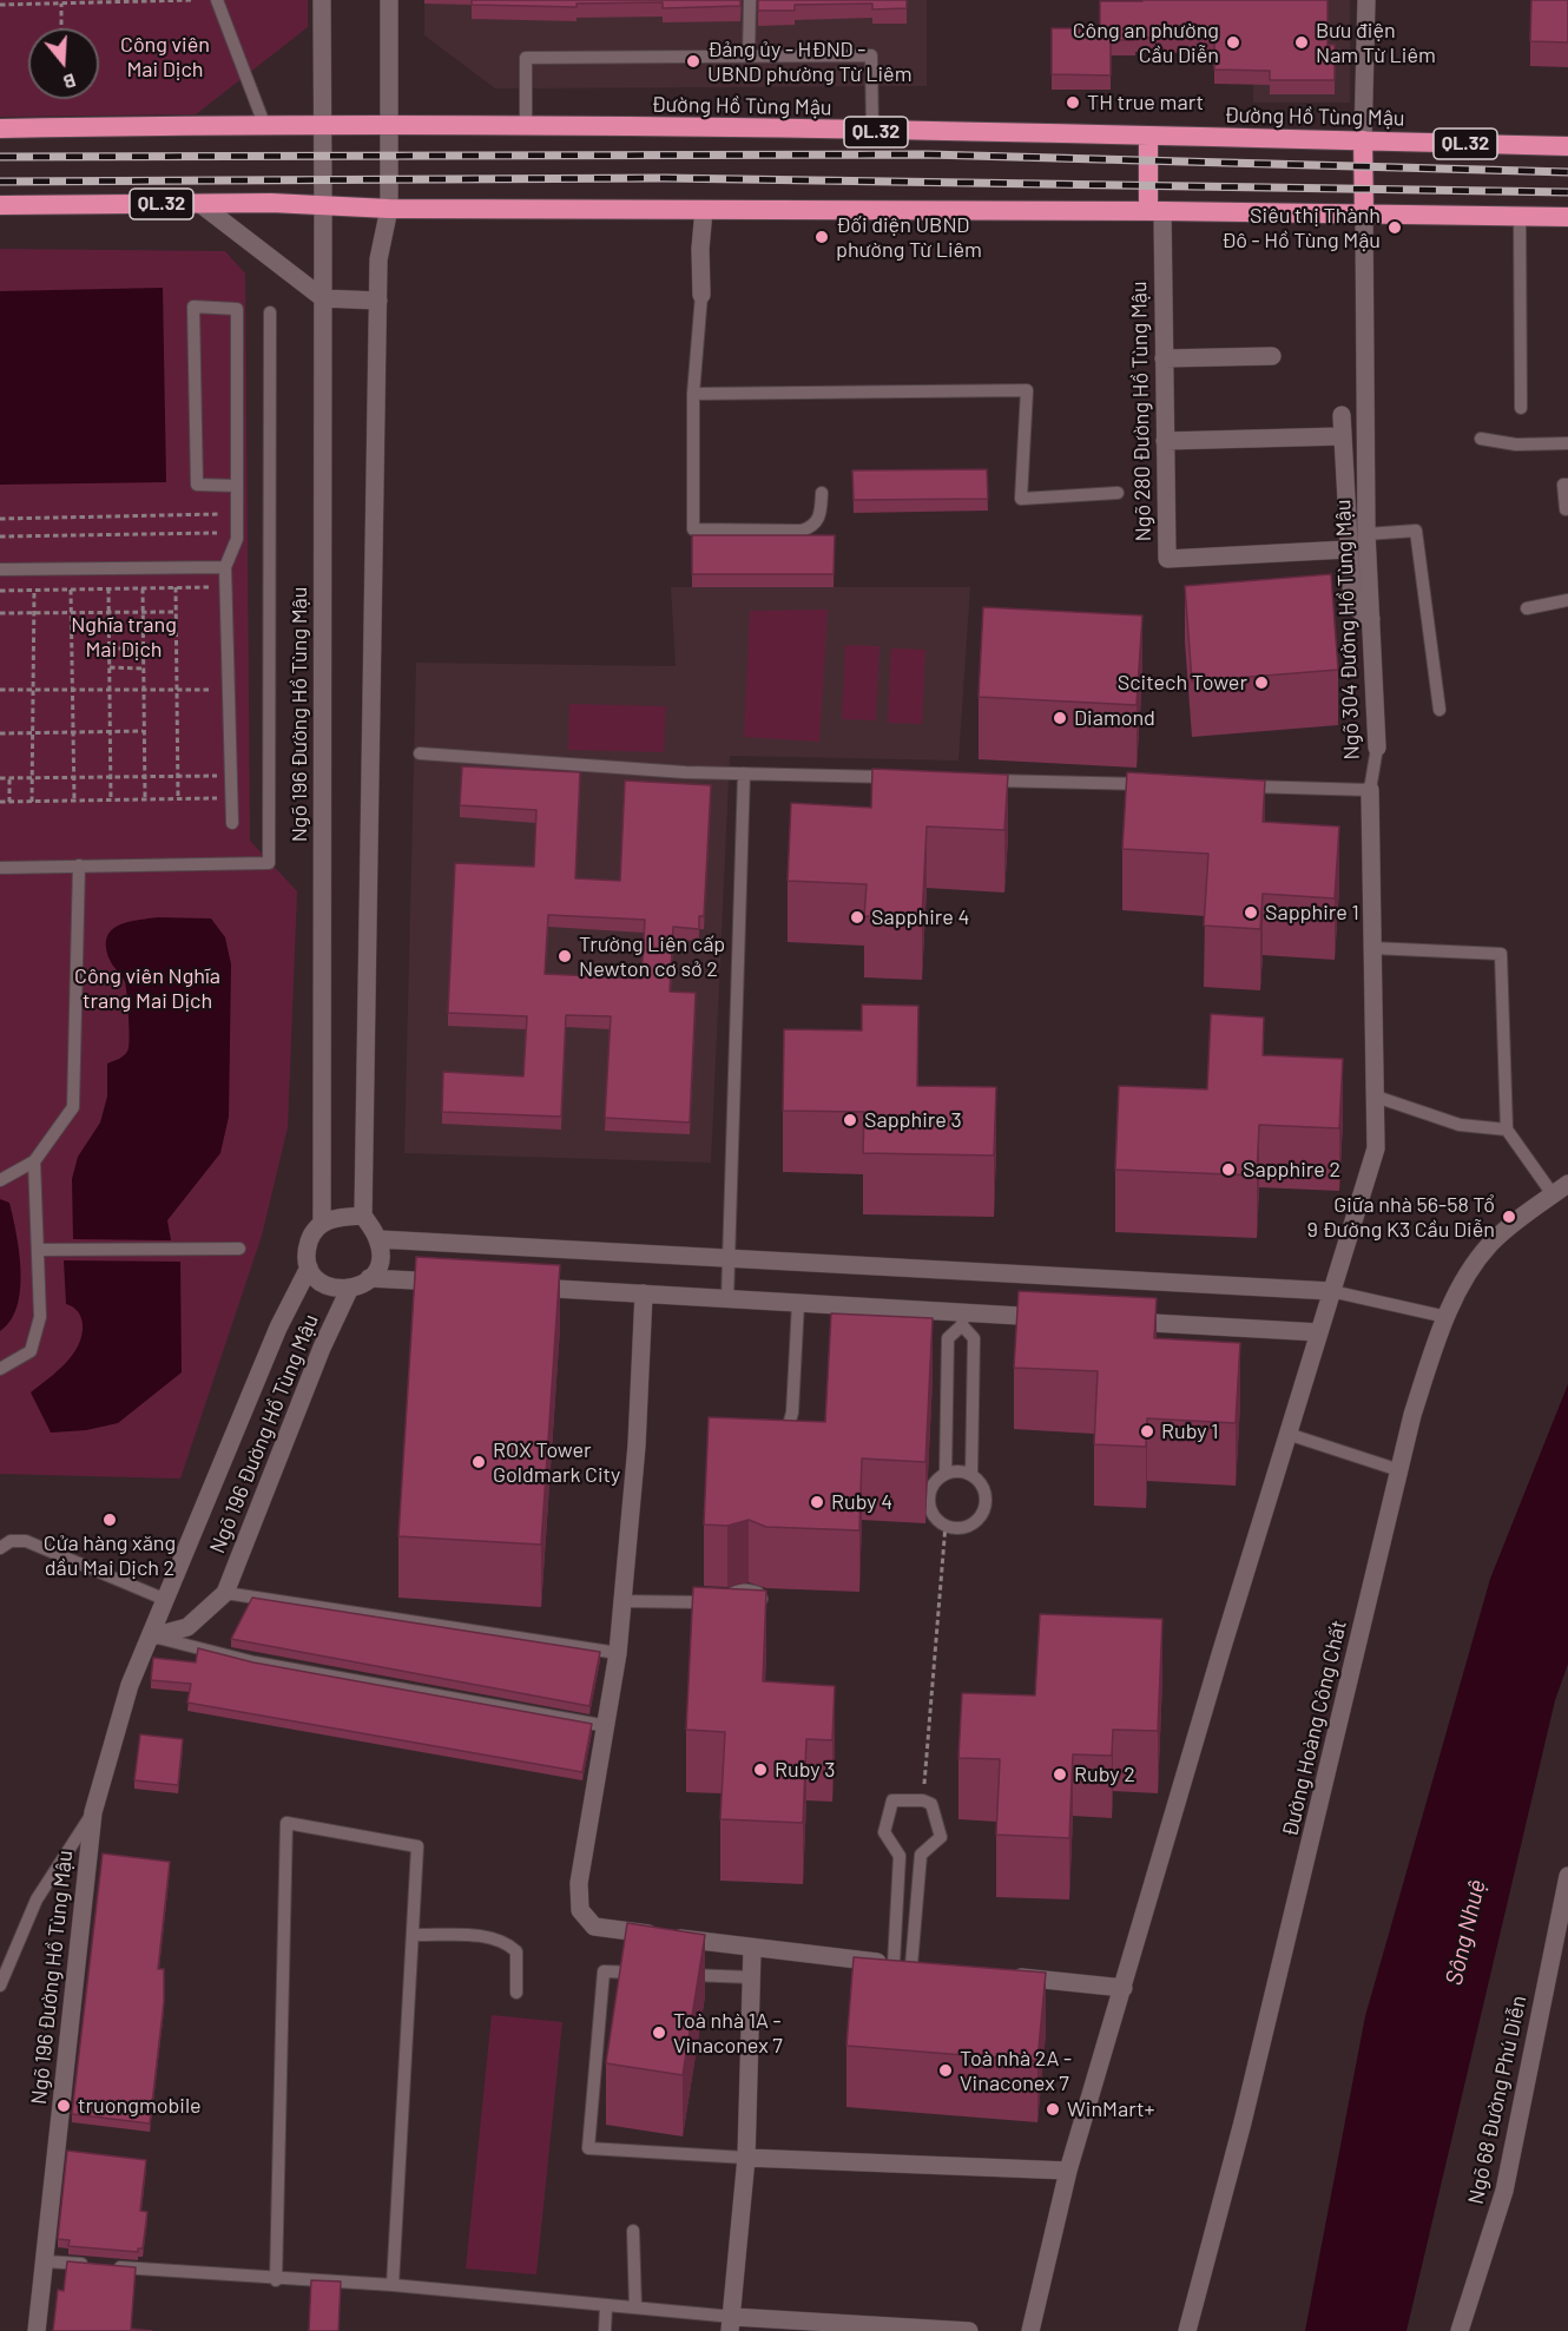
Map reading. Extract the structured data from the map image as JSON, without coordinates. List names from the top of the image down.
{
  "streets": {
    "highway": ["Đường Hồ Tùng Mậu", "QL.32"],
    "street": [
      "Ngõ 280 Đường Hồ Tùng Mậu",
      "Ngõ 304 Đường Hồ Tùng Mậu",
      "Ngõ 196 Đường Hồ Tùng Mậu",
      "Đường Hoàng Công Chất",
      "Ngõ 68 Đường Phú Diễn"
    ]
  },
  "crossings": [
    ["Đường Hồ Tùng Mậu", "Ngõ 196 Đường Hồ Tùng Mậu"],
    ["QL.32", "Ngõ 280 Đường Hồ Tùng Mậu"],
    ["QL.32", "Ngõ 304 Đường Hồ Tùng Mậu"],
    ["QL.32", "Ngõ 196 Đường Hồ Tùng Mậu"]
  ],
  "water": ["Sông Nhuệ"],
  "parks": ["Công viên Mai Dịch", "Nghĩa trang Mai Dịch", "Công viên Nghĩa trang Mai Dịch"],
  "places": [
    "Công an phường Cầu Diễn",
    "Bưu điện Nam Từ Liêm",
    "Đảng ủy - HĐND - UBND phường Từ Liêm",
    "TH true mart",
    "Siêu thị Thành Đô - Hồ Tùng Mậu",
    "Đối diện UBND phường Từ Liêm",
    "Scitech Tower",
    "Diamond",
    "Sapphire 1",
    "Sapphire 4",
    "Trường Liên cấp Newton cơ sở 2",
    "Sapphire 3",
    "Sapphire 2",
    "Giữa nhà 56-58 Tổ 9 Đường K3 Cầu Diễn",
    "Ruby 1",
    "ROX Tower Goldmark City",
    "Ruby 4",
    "Cửa hàng xăng dầu Mai Dịch 2",
    "Ruby 3",
    "Ruby 2",
    "Toà nhà 1A - Vinaconex 7",
    "Toà nhà 2A - Vinaconex 7",
    "truongmobile",
    "WinMart+"
  ],
  "north": "bottom"
}
